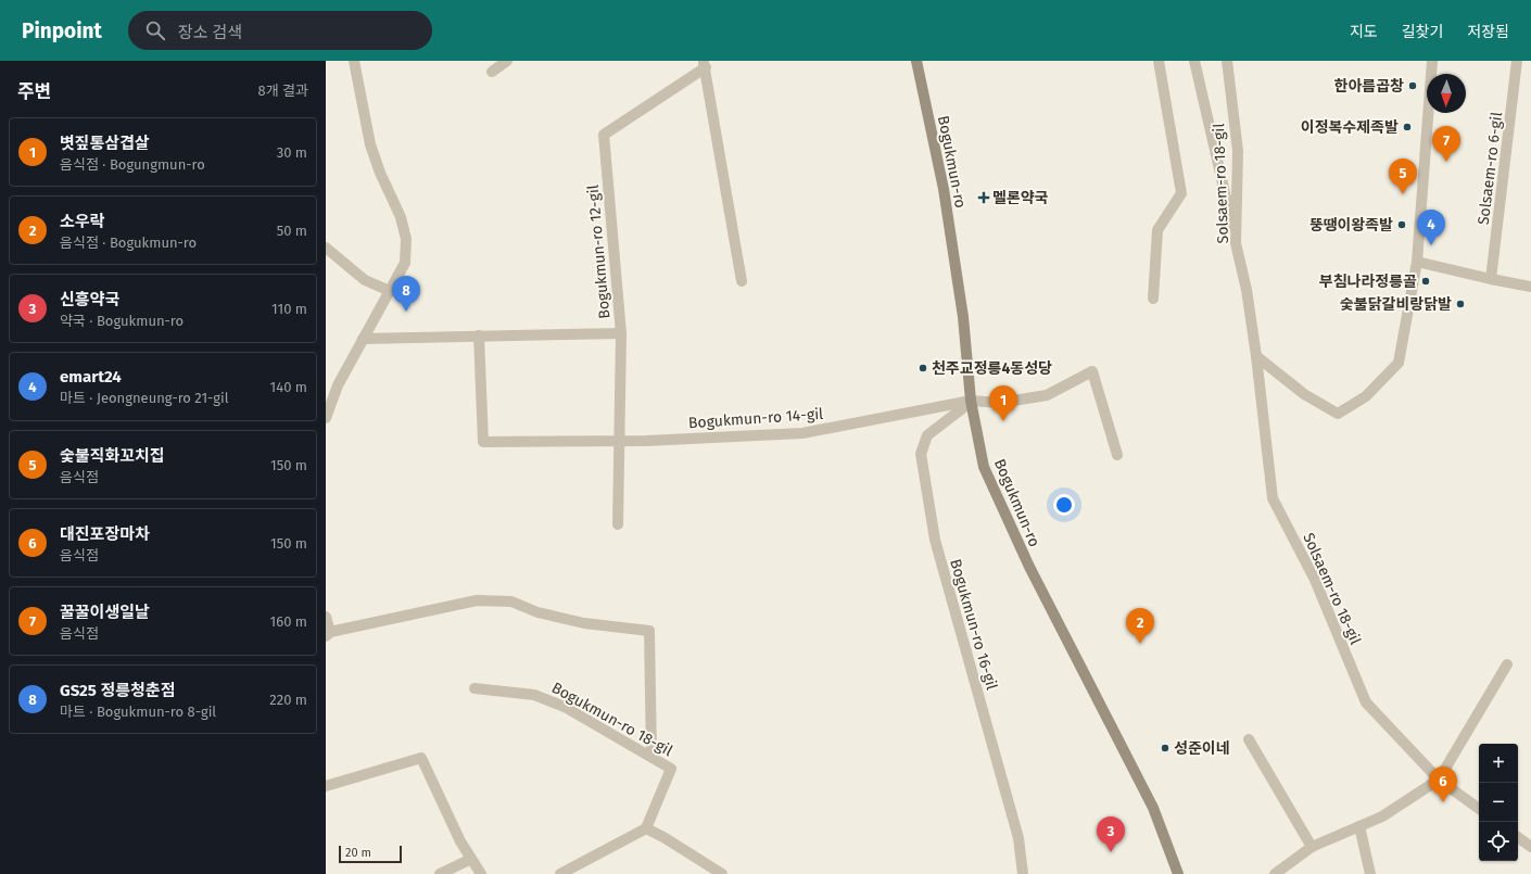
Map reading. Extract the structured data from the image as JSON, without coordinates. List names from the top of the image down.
{
  "streets": {
    "main road": ["Bogukmun-ro"],
    "street": [
      "Solsaem-ro 6-gil",
      "Solsaem-ro 18-gil",
      "Bogukmun-ro 12-gil",
      "Bogukmun-ro 14-gil",
      "Bogukmun-ro 16-gil",
      "Bogukmun-ro 18-gil"
    ]
  },
  "crossings": [
    ["Bogukmun-ro", "Bogukmun-ro 14-gil"],
    ["Bogukmun-ro", "Bogukmun-ro 16-gil"],
    ["Bogukmun-ro 12-gil", "Bogukmun-ro 14-gil"],
    ["Bogukmun-ro 14-gil", "Bogukmun-ro 16-gil"]
  ],
  "places": {
    "other": [
      "한아름곱창",
      "이정복수제족발",
      "뚱땡이왕족발",
      "부침나라정릉골",
      "숯불닭갈비랑닭발",
      "천주교정릉4동성당",
      "성준이네"
    ],
    "health": ["멜론약국"]
  },
  "scale_bar": "20 m",
  "north": "bottom",
  "page": {
    "header": "Pinpoint",
    "search": "장소 검색",
    "nav": ["지도", "길찾기", "저장됨"],
    "heading": ["주변", "8개 결과"],
    "list": [
      {
        "mark": "1",
        "name": "볏짚통삼겹살",
        "note": "음식점 · Bogungmun-ro",
        "value": "30 m"
      },
      {
        "mark": "2",
        "name": "소우락",
        "note": "음식점 · Bogukmun-ro",
        "value": "50 m"
      },
      {
        "mark": "3",
        "name": "신흥약국",
        "note": "약국 · Bogukmun-ro",
        "value": "110 m"
      },
      {
        "mark": "4",
        "name": "emart24",
        "note": "마트 · Jeongneung-ro 21-gil",
        "value": "140 m"
      },
      {
        "mark": "5",
        "name": "숯불직화꼬치집",
        "note": "음식점",
        "value": "150 m"
      },
      {
        "mark": "6",
        "name": "대진포장마차",
        "note": "음식점",
        "value": "150 m"
      },
      {
        "mark": "7",
        "name": "꿀꿀이생일날",
        "note": "음식점",
        "value": "160 m"
      },
      {
        "mark": "8",
        "name": "GS25 정릉청춘점",
        "note": "마트 · Bogukmun-ro 8-gil",
        "value": "220 m"
      }
    ],
    "pins": [
      "7",
      "5",
      "4",
      "8",
      "1",
      "2",
      "6",
      "3"
    ],
    "map_buttons": ["+", "−"],
    "scale": "20 m"
  }
}
